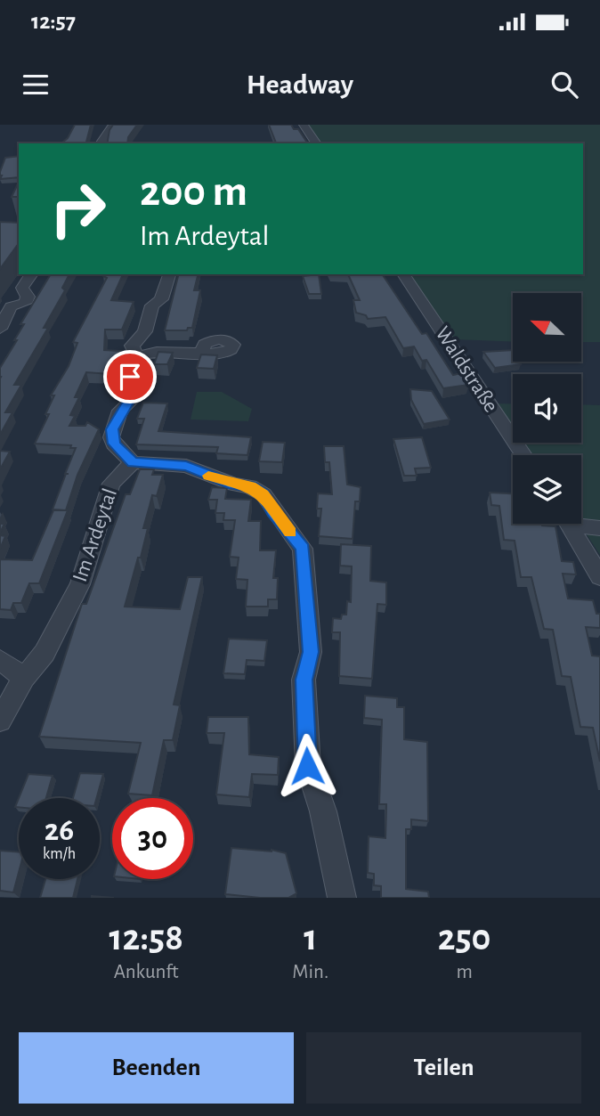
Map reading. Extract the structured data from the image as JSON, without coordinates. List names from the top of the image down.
{
  "streets": {
    "street": ["Waldstraße", "Im Ardeytal"]
  },
  "north": "top left",
  "page": {
    "status": "12:57",
    "header": "Headway",
    "turn": ["200 m", "Im Ardeytal"],
    "speed": "26 km/h",
    "limit": "30",
    "eta": [
      "12:58",
      "Ankunft",
      "1",
      "Min.",
      "250",
      "m"
    ],
    "buttons": ["Beenden", "Teilen"]
  }
}
